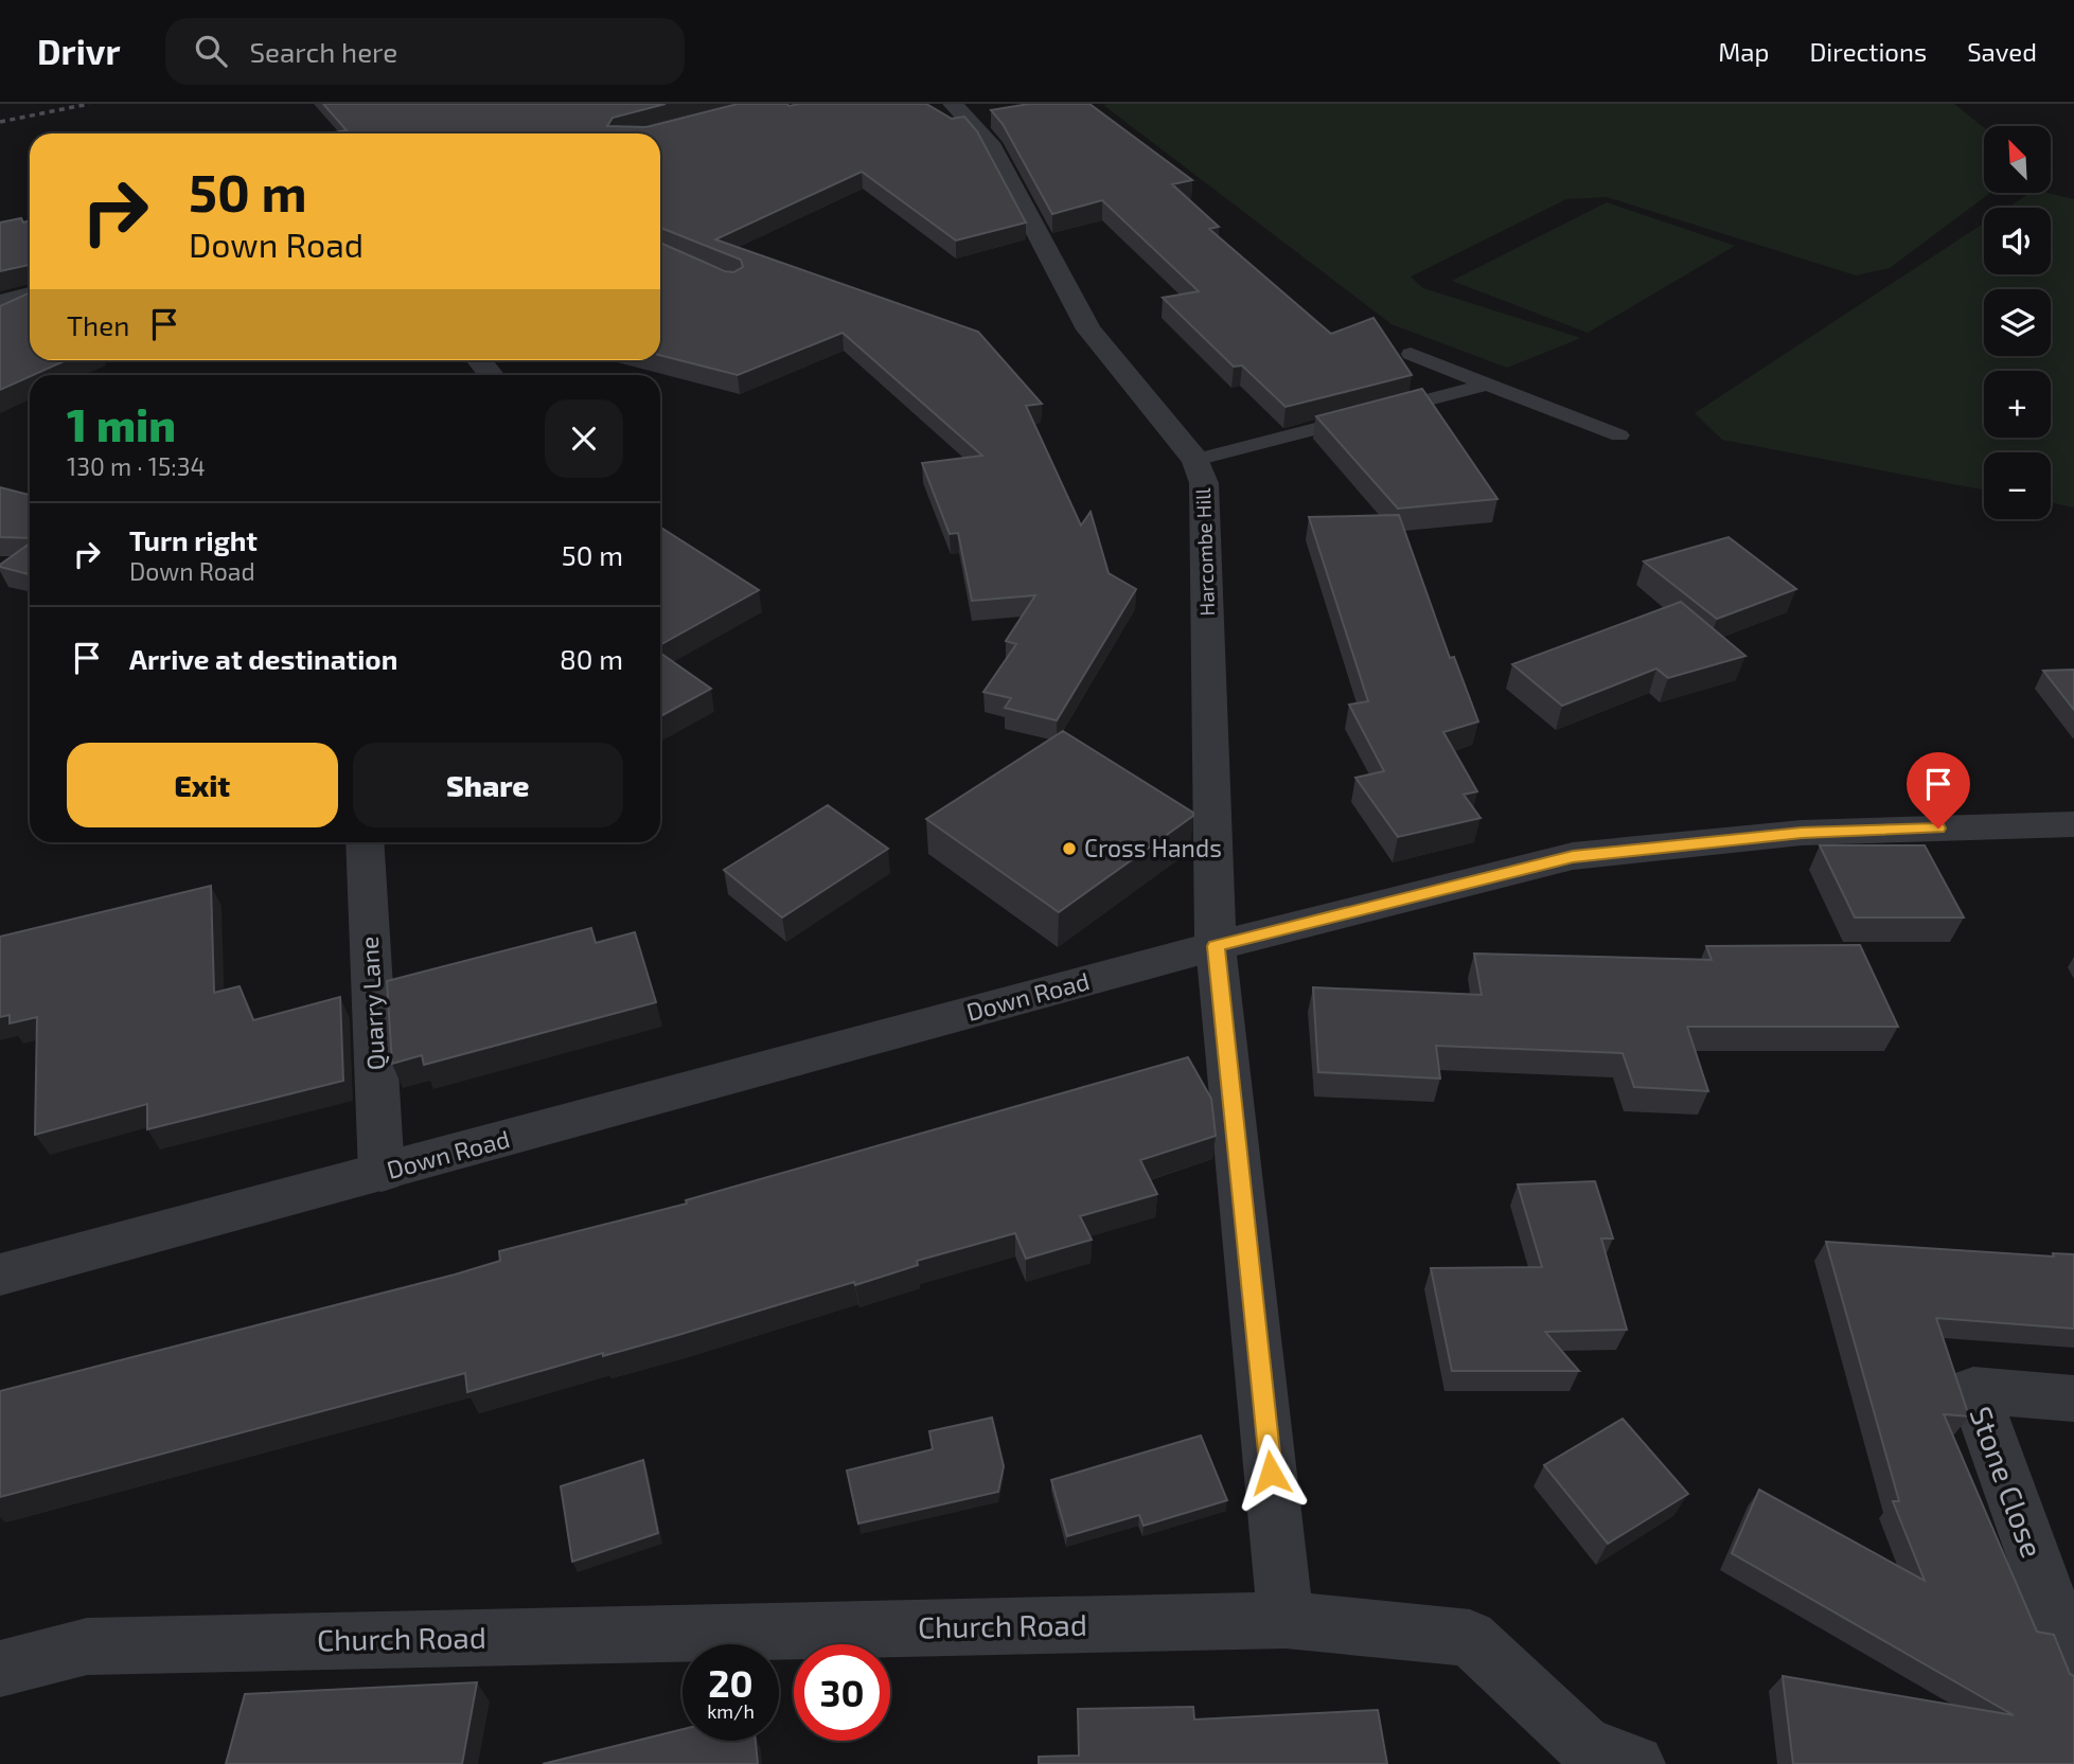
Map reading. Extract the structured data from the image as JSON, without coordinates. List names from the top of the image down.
{
  "streets": {
    "street": [
      "Harcombe Hill",
      "Down Road",
      "Quarry Lane",
      "Stone Close",
      "Church Road"
    ]
  },
  "crossings": [
    ["Harcombe Hill", "Down Road"],
    ["Down Road", "Quarry Lane"]
  ],
  "places": ["Cross Hands"],
  "north": "top left",
  "page": {
    "header": "Drivr",
    "search": "Search here",
    "nav": ["Map", "Directions", "Saved"],
    "map_buttons": ["+", "−"],
    "turn": ["50 m", "Down Road"],
    "then": "Then",
    "heading": ["1 min", "130 m · 15:34"],
    "list": [
      {
        "name": "Turn right",
        "note": "Down Road",
        "value": "50 m"
      },
      {
        "name": "Arrive at destination",
        "value": "80 m"
      }
    ],
    "buttons": ["Exit", "Share"],
    "speed": "20 km/h",
    "limit": "30"
  }
}
